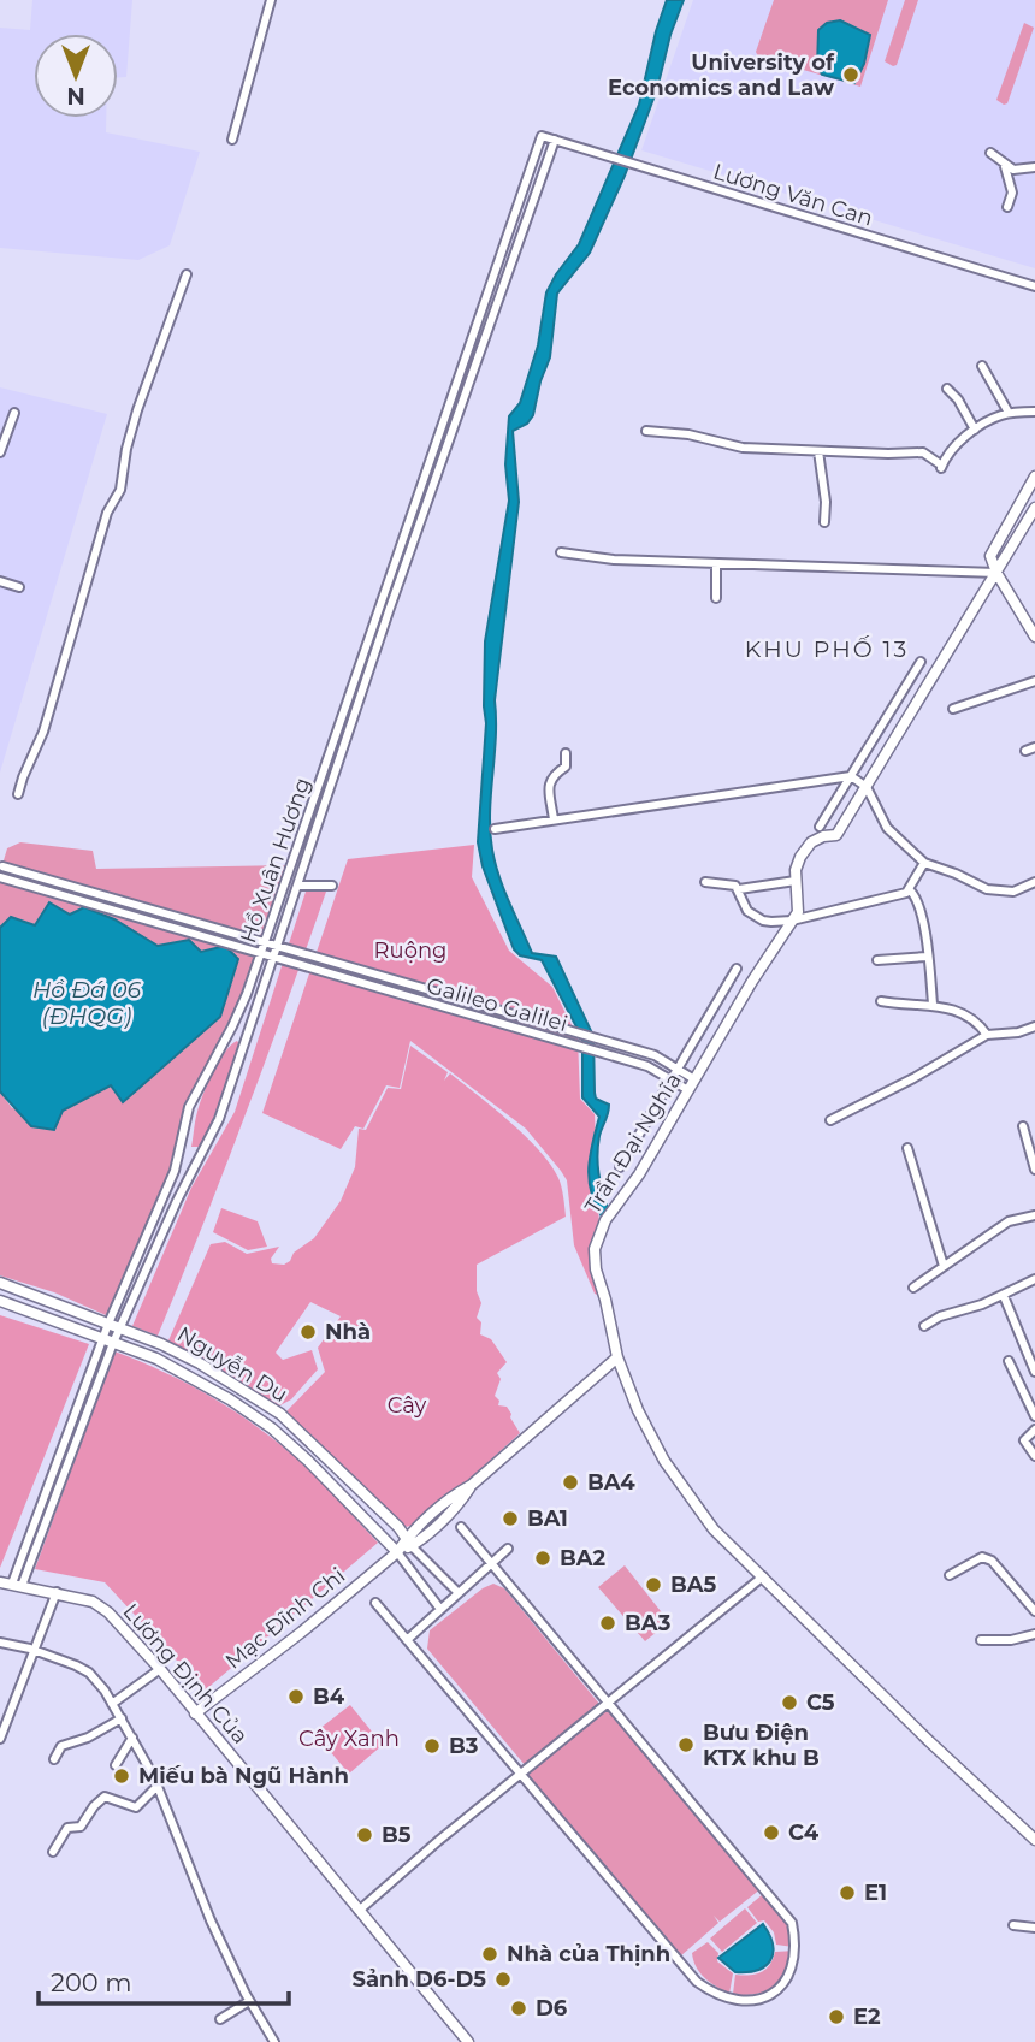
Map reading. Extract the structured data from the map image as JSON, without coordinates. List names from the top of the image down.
{
  "streets": {
    "street": [
      "Lương Văn Can",
      "Hồ Xuân Hương",
      "Galileo Galilei",
      "Trần Đại Nghĩa",
      "Nguyễn Du",
      "Mạc Đĩnh Chi",
      "Lương Định Của"
    ]
  },
  "crossings": [
    ["Lương Văn Can", "Hồ Xuân Hương"],
    ["Hồ Xuân Hương", "Galileo Galilei"],
    ["Hồ Xuân Hương", "Nguyễn Du"],
    ["Hồ Xuân Hương", "Lương Định Của"],
    ["Galileo Galilei", "Trần Đại Nghĩa"],
    ["Trần Đại Nghĩa", "Mạc Đĩnh Chi"],
    ["Nguyễn Du", "Mạc Đĩnh Chi"],
    ["Mạc Đĩnh Chi", "Lương Định Của"]
  ],
  "districts": ["KHU PHỐ 13"],
  "water": ["Hồ Đá 06 (ĐHQG)"],
  "parks": ["Ruộng", "Cây", "Cây Xanh"],
  "places": [
    "University of Economics and Law",
    "Nhà",
    "BA4",
    "BA1",
    "BA2",
    "BA5",
    "BA3",
    "B4",
    "C5",
    "Bưu Điện KTX khu B",
    "B3",
    "Miếu bà Ngũ Hành",
    "C4",
    "B5",
    "E1",
    "Nhà của Thịnh",
    "Sảnh D6-D5",
    "D6",
    "E2"
  ],
  "scale_bar": "200 m",
  "north": "bottom"
}
